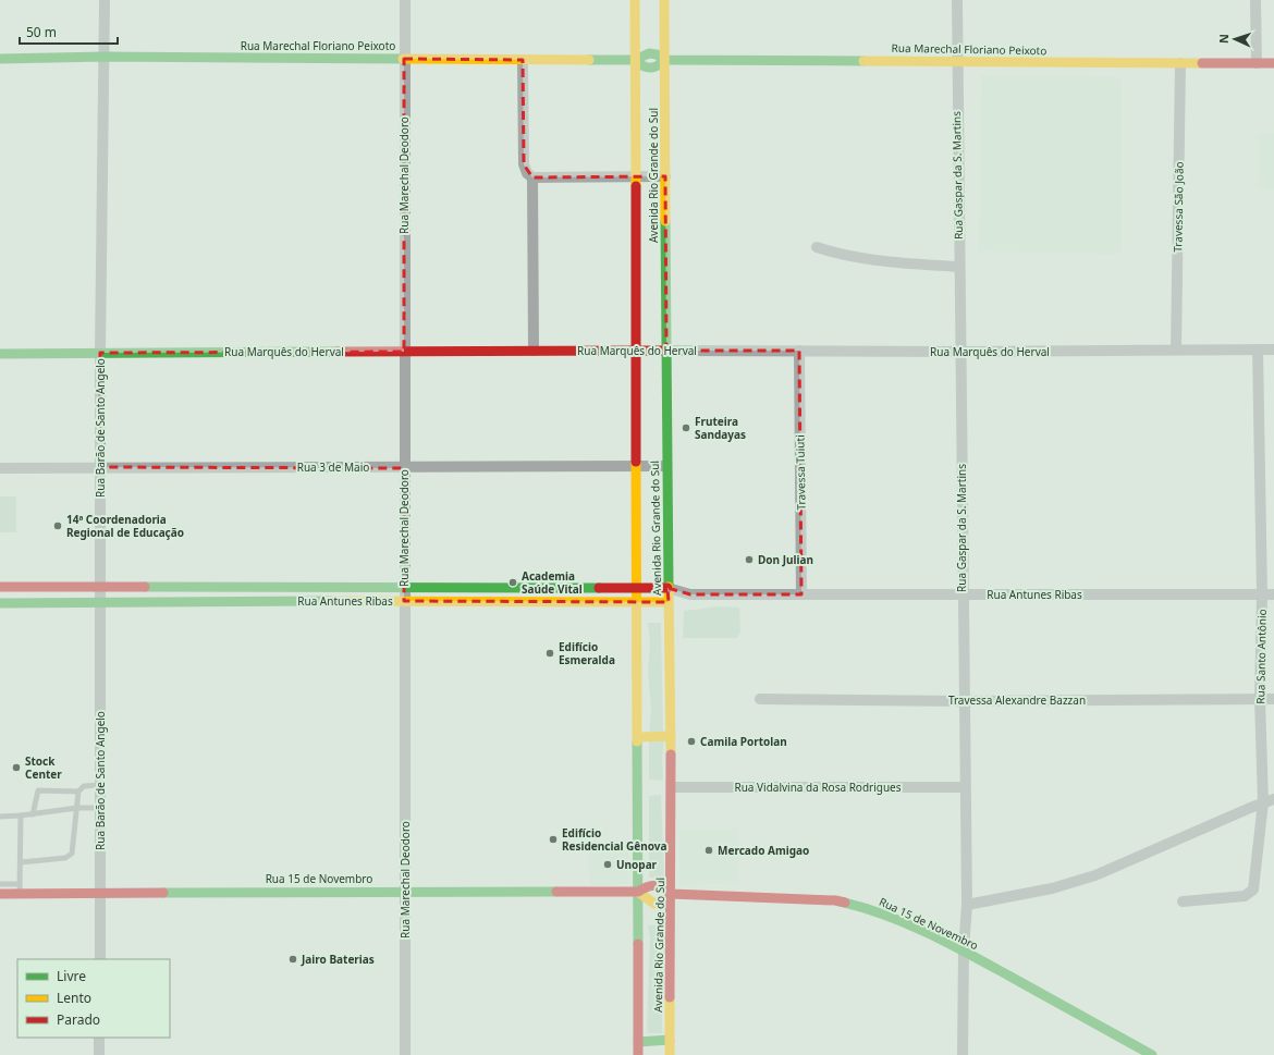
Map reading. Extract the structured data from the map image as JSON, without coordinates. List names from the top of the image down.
{
  "streets": {
    "street": [
      "Rua Marechal Floriano Peixoto",
      "Rua Marechal Deodoro",
      "Avenida Rio Grande do Sul",
      "Rua Gaspar da S. Martins",
      "Travessa São João",
      "Rua Marquês do Herval",
      "Rua Barão de Santo Angelo",
      "Rua 3 de Maio",
      "Travessa Tuiuti",
      "Rua Antunes Ribas",
      "Rua Santo Antônio",
      "Travessa Alexandre Bazzan",
      "Rua Vidalvina da Rosa Rodrigues",
      "Rua 15 de Novembro"
    ]
  },
  "crossings": [
    ["Rua Marechal Floriano Peixoto", "Rua Marechal Deodoro"],
    ["Rua Marechal Floriano Peixoto", "Avenida Rio Grande do Sul"],
    ["Rua Marechal Floriano Peixoto", "Rua Gaspar da S. Martins"],
    ["Rua Marechal Floriano Peixoto", "Travessa São João"],
    ["Rua Marechal Floriano Peixoto", "Rua Barão de Santo Angelo"],
    ["Rua Marechal Deodoro", "Rua Marquês do Herval"],
    ["Rua Marechal Deodoro", "Rua 3 de Maio"],
    ["Rua Marechal Deodoro", "Rua Antunes Ribas"],
    ["Rua Marechal Deodoro", "Rua 15 de Novembro"],
    ["Avenida Rio Grande do Sul", "Rua Marquês do Herval"],
    ["Avenida Rio Grande do Sul", "Rua 3 de Maio"],
    ["Avenida Rio Grande do Sul", "Rua Antunes Ribas"],
    ["Avenida Rio Grande do Sul", "Rua Vidalvina da Rosa Rodrigues"],
    ["Avenida Rio Grande do Sul", "Rua 15 de Novembro"],
    ["Rua Gaspar da S. Martins", "Rua Marquês do Herval"],
    ["Rua Gaspar da S. Martins", "Rua Antunes Ribas"],
    ["Rua Gaspar da S. Martins", "Travessa Alexandre Bazzan"],
    ["Rua Gaspar da S. Martins", "Rua Vidalvina da Rosa Rodrigues"],
    ["Rua Gaspar da S. Martins", "Rua 15 de Novembro"],
    ["Travessa São João", "Rua Marquês do Herval"],
    ["Rua Marquês do Herval", "Rua Barão de Santo Angelo"],
    ["Rua Marquês do Herval", "Travessa Tuiuti"],
    ["Rua Marquês do Herval", "Rua Santo Antônio"],
    ["Rua Barão de Santo Angelo", "Rua 3 de Maio"],
    ["Rua Barão de Santo Angelo", "Rua Antunes Ribas"],
    ["Rua Barão de Santo Angelo", "Rua 15 de Novembro"],
    ["Travessa Tuiuti", "Rua Antunes Ribas"],
    ["Rua Antunes Ribas", "Rua Santo Antônio"],
    ["Rua Santo Antônio", "Travessa Alexandre Bazzan"]
  ],
  "places": [
    "Fruteira Sandayas",
    "14ª Coordenadoria Regional de Educação",
    "Don Julian",
    "Academia Saúde Vital",
    "Edifício Esmeralda",
    "Camila Portolan",
    "Stock Center",
    "Edifício Residencial Gênova",
    "Mercado Amigao",
    "Unopar",
    "Jairo Baterias"
  ],
  "legend": ["Livre", "Lento", "Parado"],
  "scale_bar": "50 m",
  "north": "left"
}
